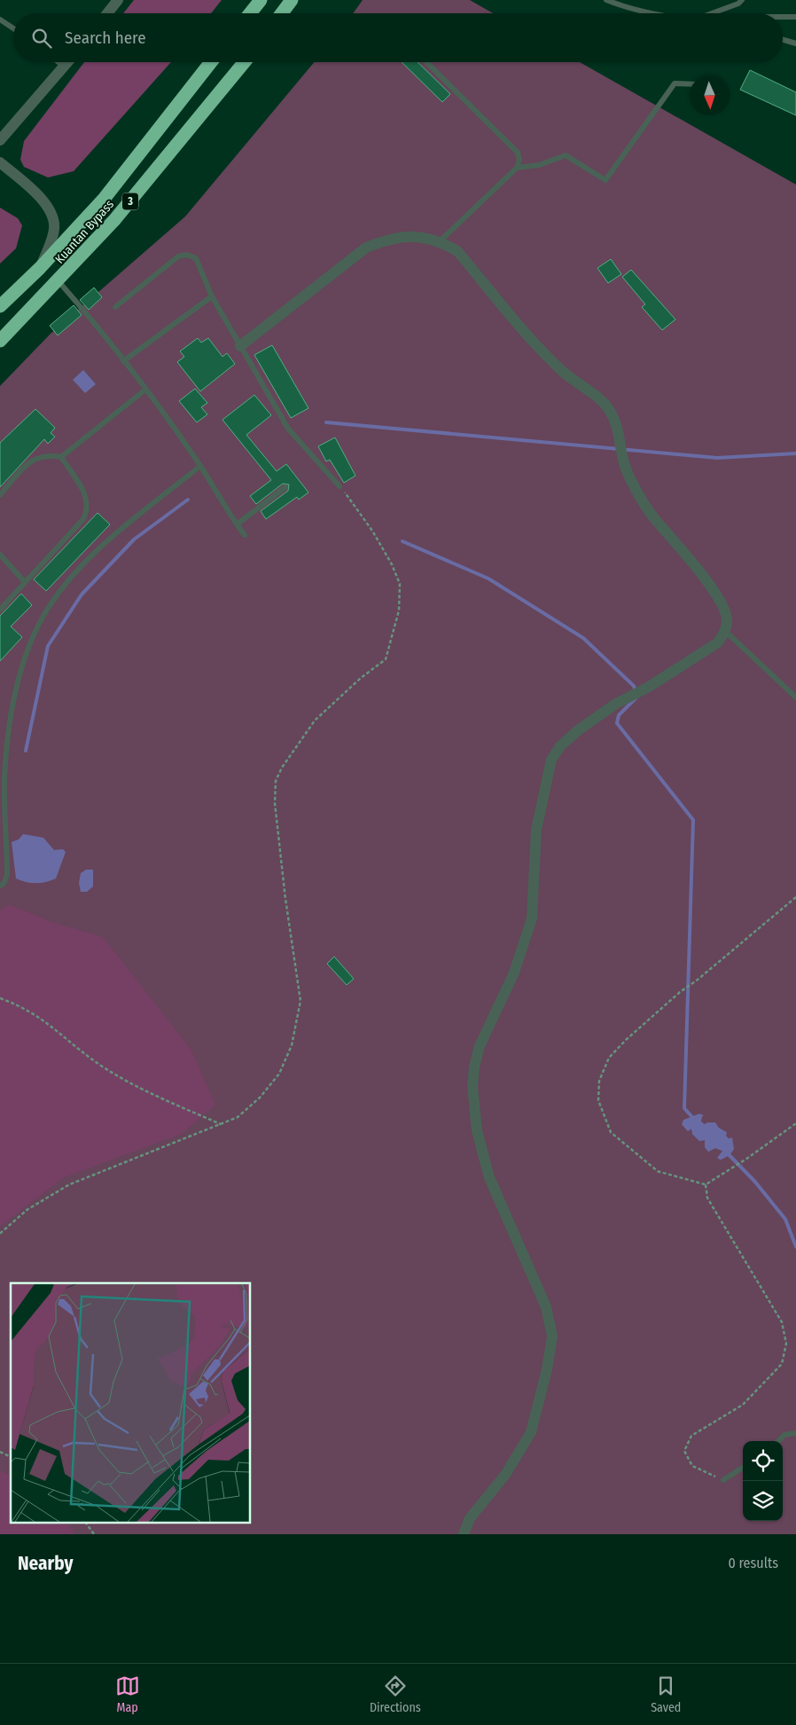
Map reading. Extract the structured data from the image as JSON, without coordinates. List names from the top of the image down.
{
  "streets": {
    "highway": ["3", "Kuantan Bypass"]
  },
  "north": "bottom",
  "page": {
    "search": "Search here",
    "heading": ["Nearby", "0 results"],
    "nav": ["Map", "Directions", "Saved"]
  }
}
